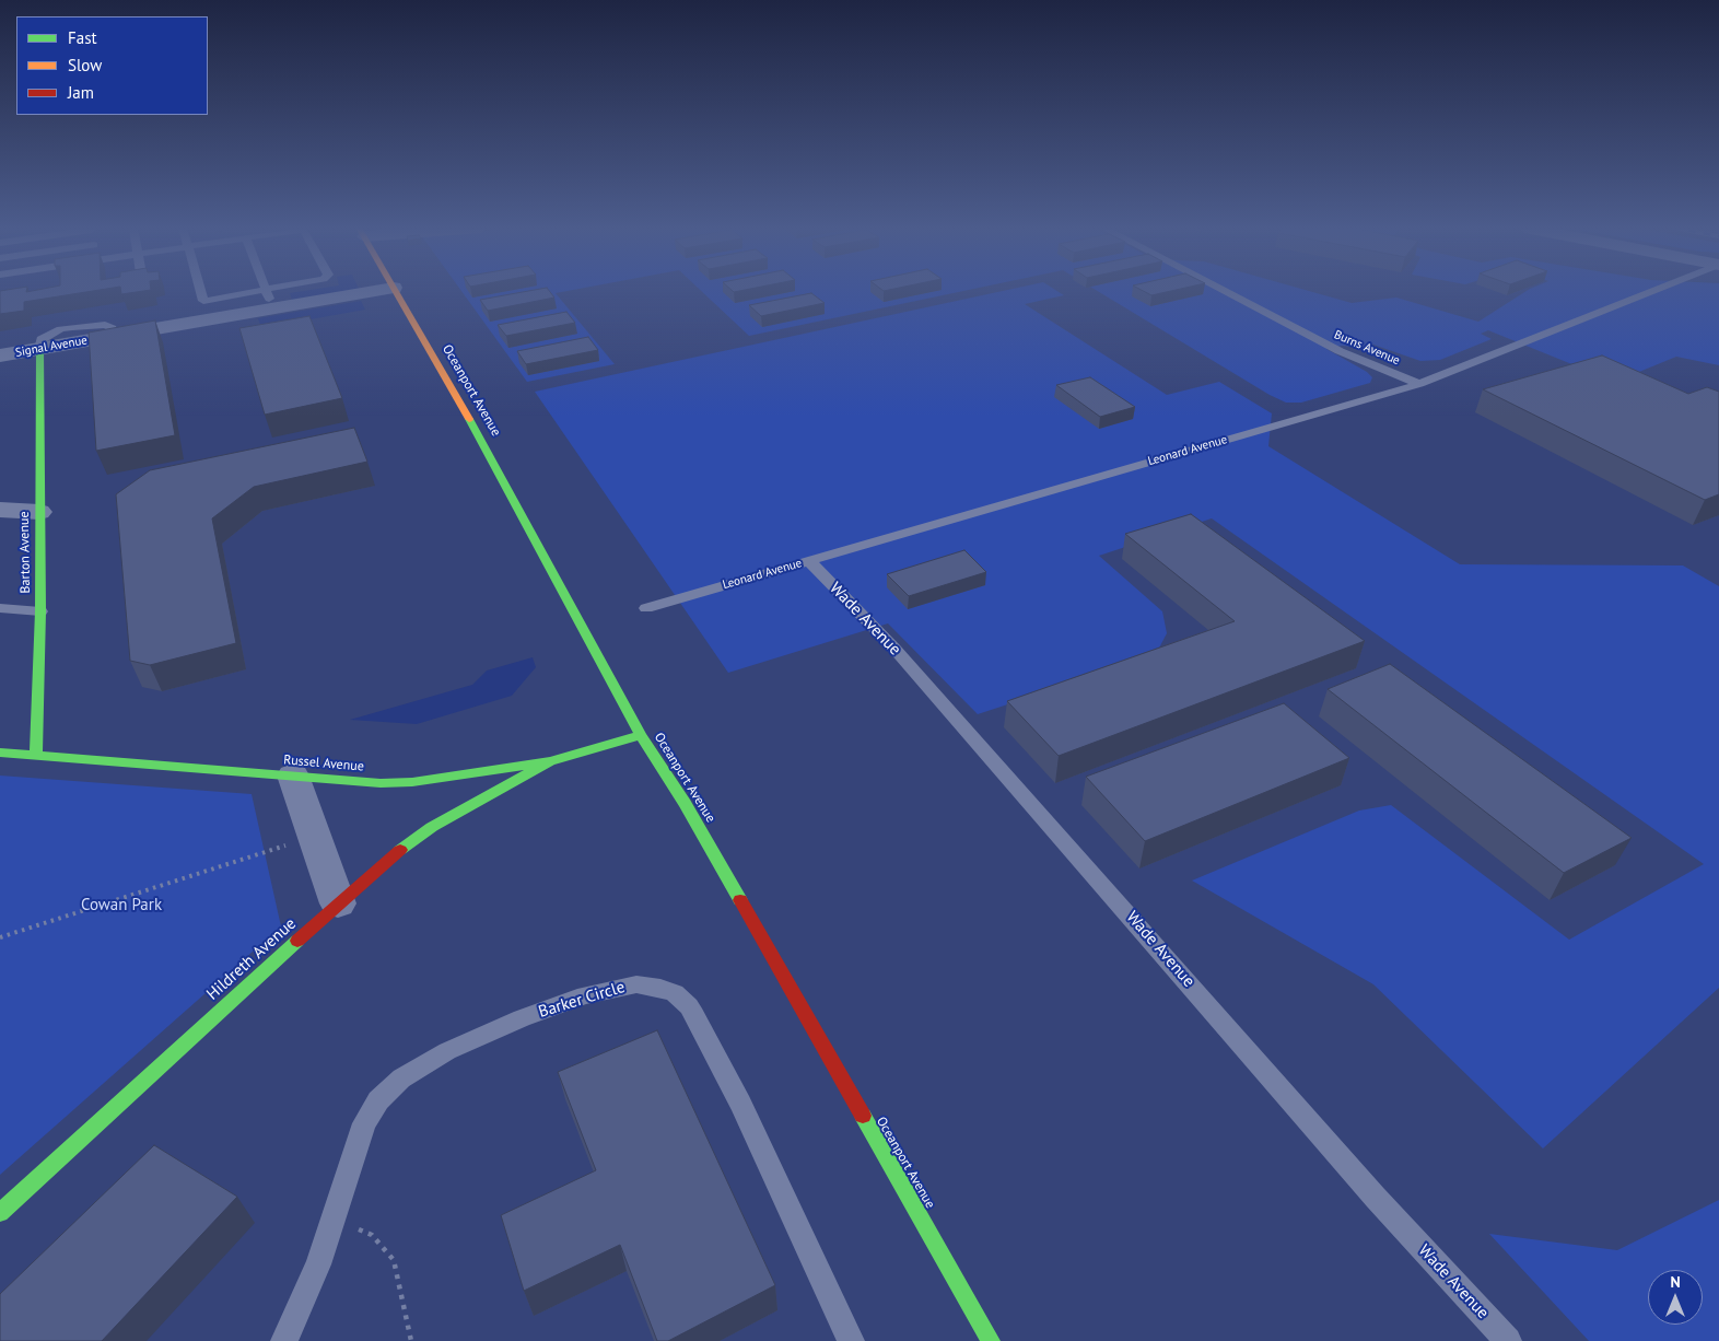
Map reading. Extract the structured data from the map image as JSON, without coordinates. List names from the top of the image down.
{
  "streets": {
    "street": [
      "Signal Avenue",
      "Oceanport Avenue",
      "Barton Avenue",
      "Russel Avenue",
      "Hildreth Avenue"
    ],
    "lane": [
      "Burns Avenue",
      "Leonard Avenue",
      "Wade Avenue",
      "Barker Circle"
    ]
  },
  "crossings": [
    ["Signal Avenue", "Barton Avenue"],
    ["Burns Avenue", "Leonard Avenue"],
    ["Oceanport Avenue", "Russel Avenue"],
    ["Leonard Avenue", "Wade Avenue"],
    ["Barton Avenue", "Russel Avenue"],
    ["Russel Avenue", "Hildreth Avenue"]
  ],
  "parks": ["Cowan Park"],
  "legend": ["Fast", "Slow", "Jam"],
  "north": "top"
}
